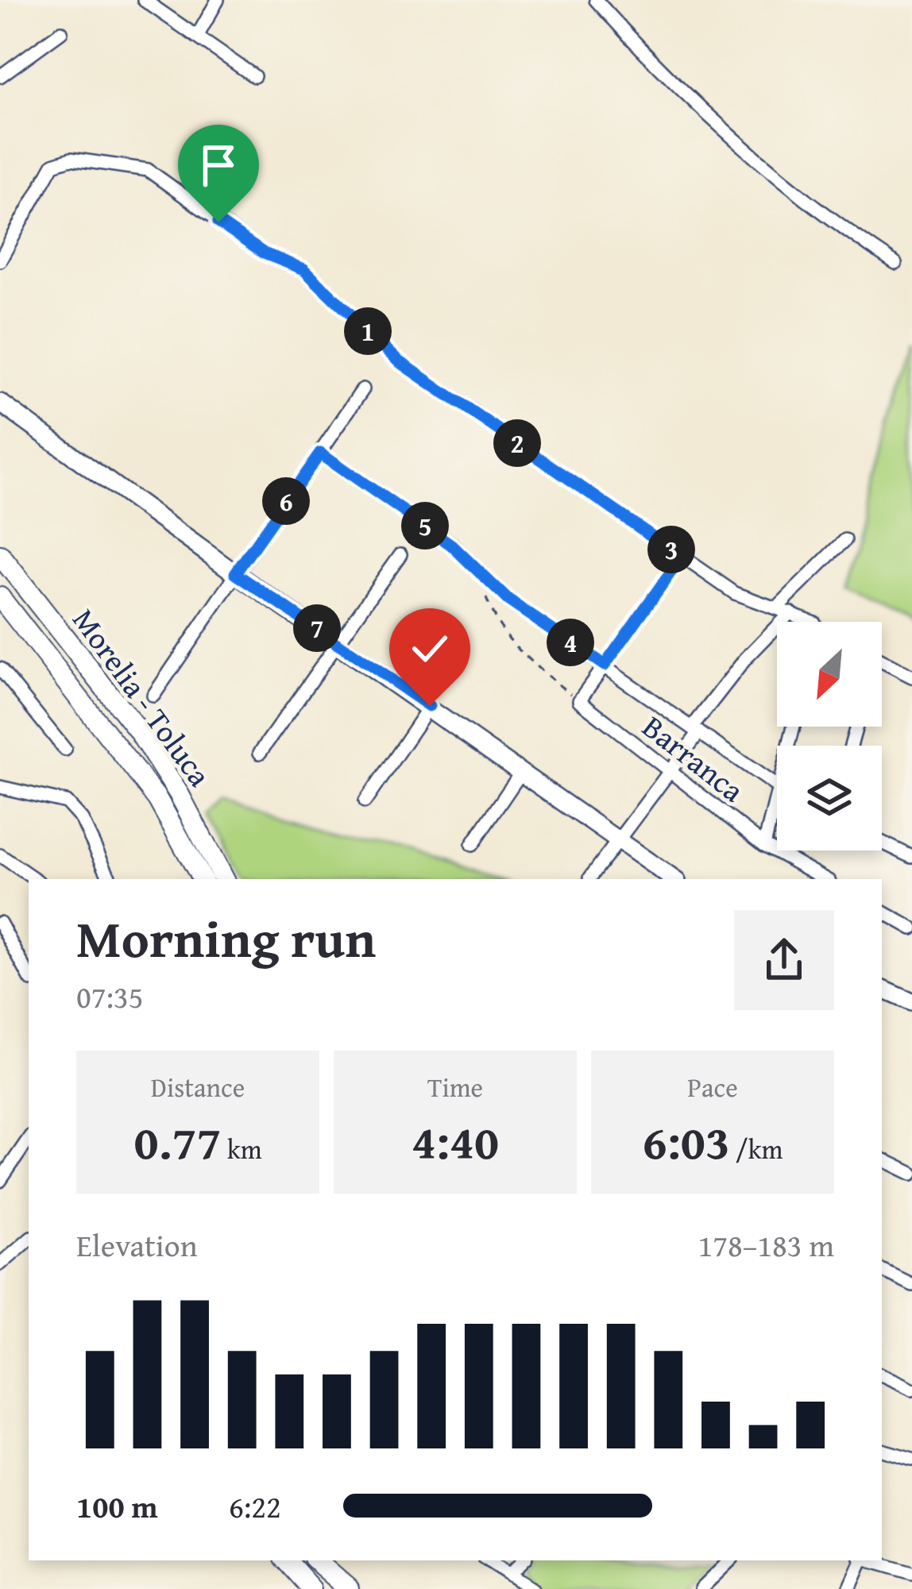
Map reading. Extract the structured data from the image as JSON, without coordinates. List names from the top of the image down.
{
  "streets": {
    "main road": ["Morelia - Toluca"],
    "street": ["Barranca"]
  },
  "north": "bottom left",
  "page": {
    "pins": [
      "1",
      "2",
      "6",
      "5",
      "3",
      "7",
      "4"
    ],
    "heading": ["Morning run", "07:35"],
    "stats": [
      ["Distance", "0.77 km"],
      ["Time", "4:40"],
      ["Pace", "6:03 /km"]
    ],
    "chart": ["Elevation", "178–183 m"],
    "list": [
      {
        "name": "100 m",
        "note": "6:22"
      }
    ]
  }
}
